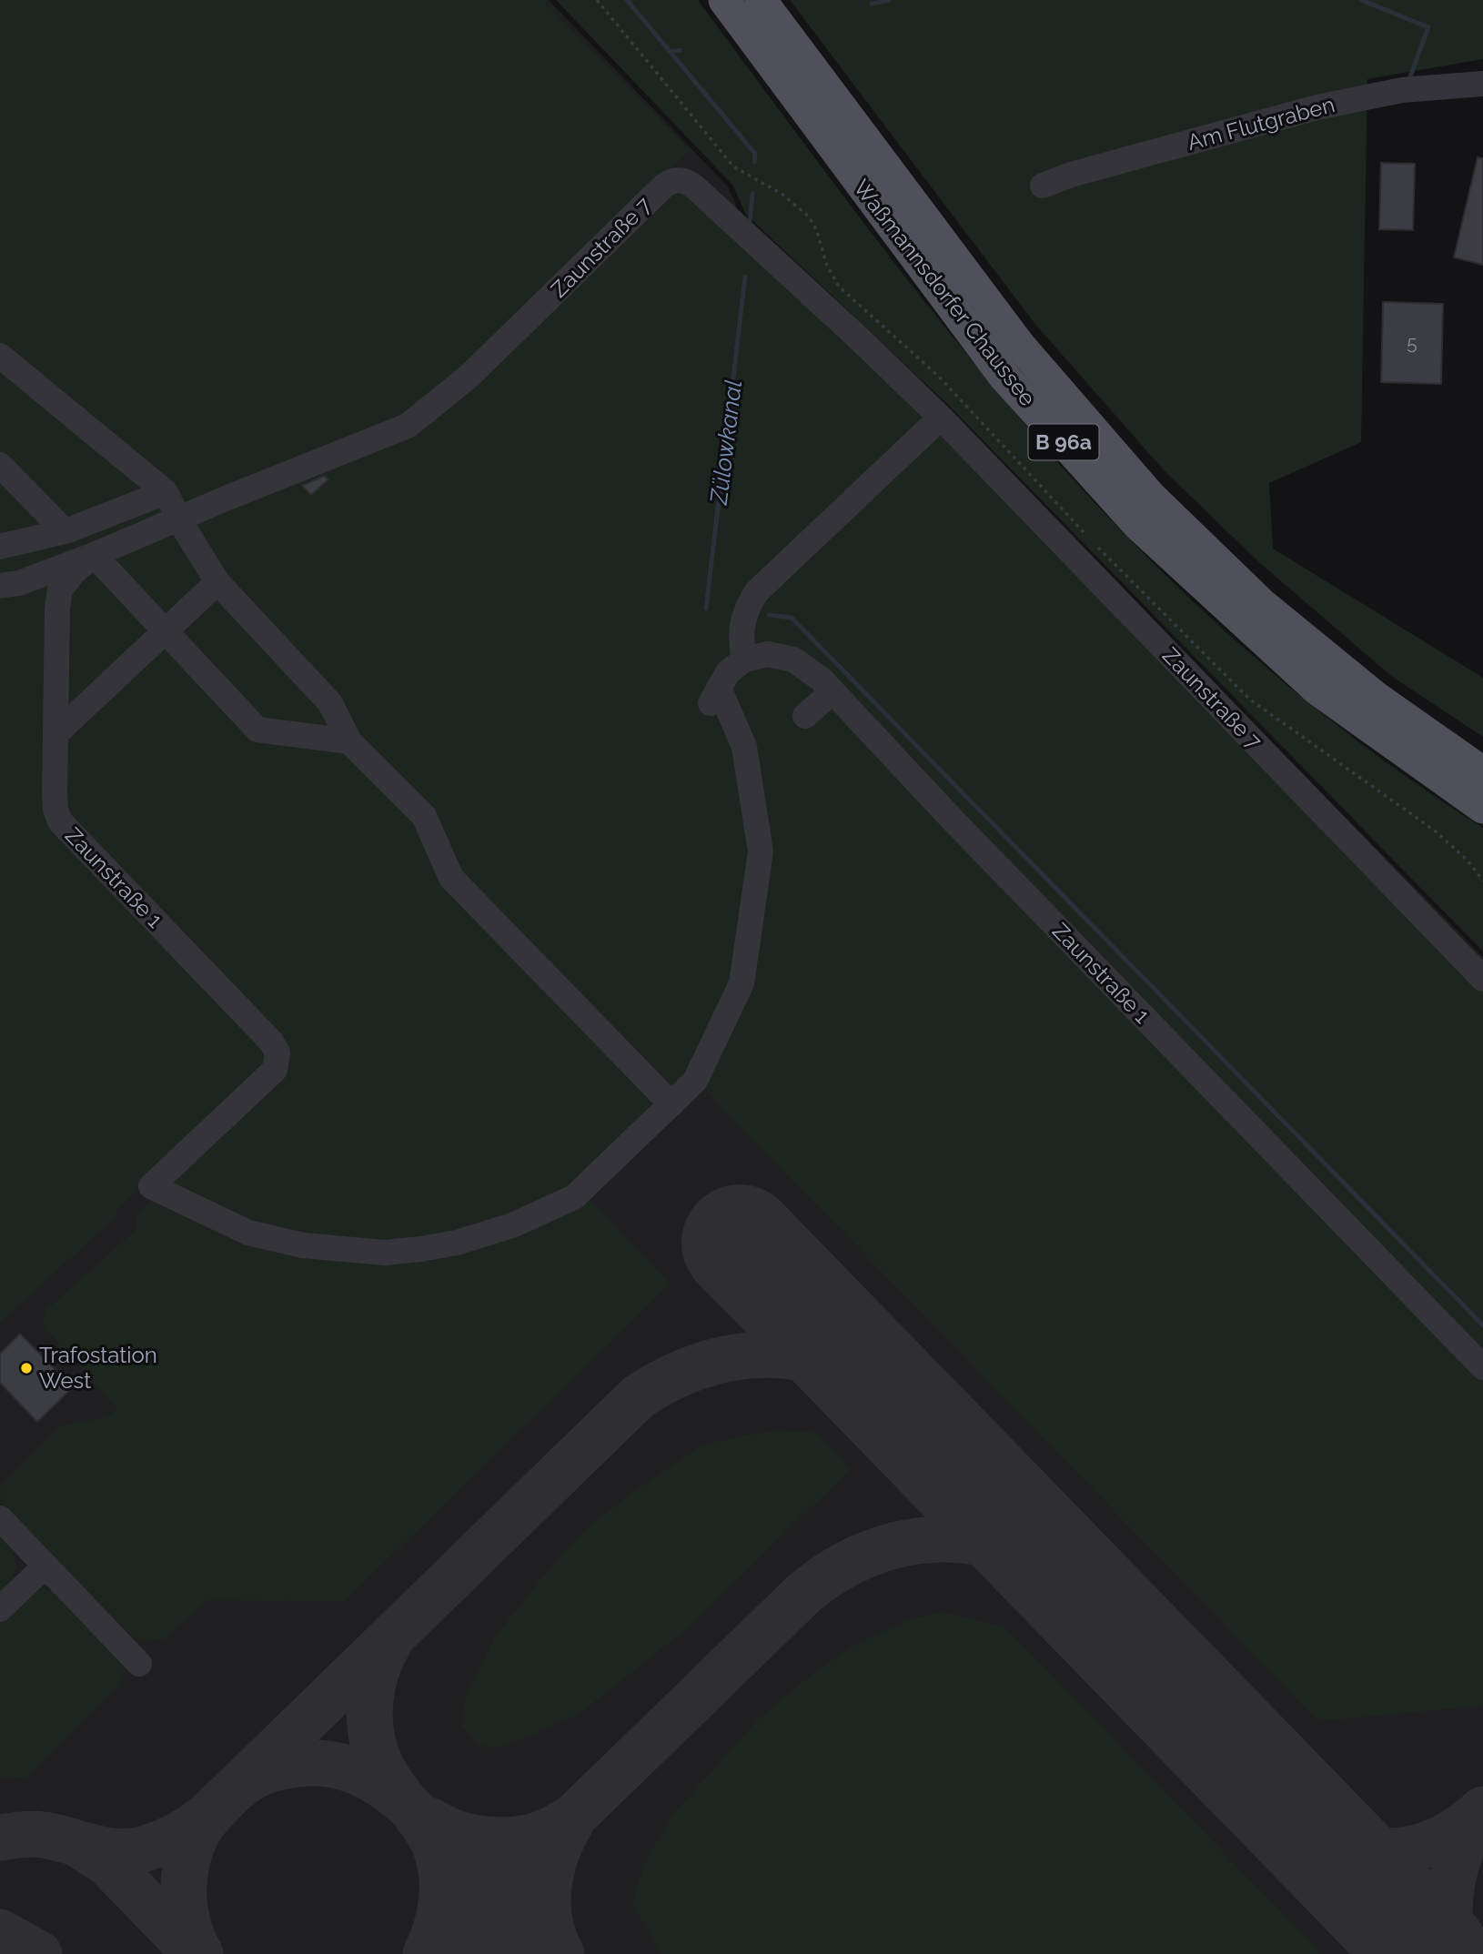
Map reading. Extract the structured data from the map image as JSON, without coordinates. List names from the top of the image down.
{
  "streets": {
    "main road": ["Waßmannsdorfer Chaussee", "B 96a"],
    "street": ["Am Flutgraben", "Zaunstraße 7", "Zaunstraße 1"]
  },
  "crossings": [
    ["Zaunstraße 7", "Zaunstraße 1"]
  ],
  "water": ["Zülowkanal"],
  "places": ["Trafostation West"],
  "house_numbers": ["5"]
}
